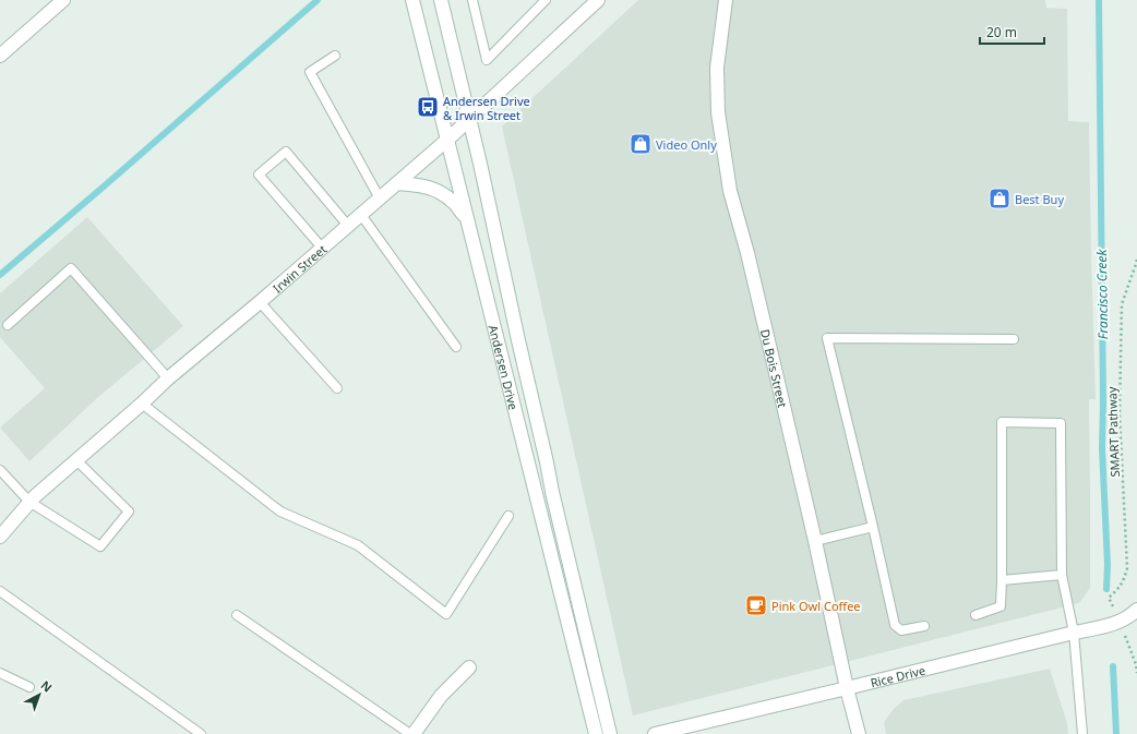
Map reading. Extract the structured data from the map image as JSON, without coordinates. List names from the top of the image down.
{
  "streets": {
    "street": [
      "Irwin Street",
      "Andersen Drive",
      "Du Bois Street",
      "Rice Drive"
    ],
    "path": ["SMART Pathway"]
  },
  "crossings": [
    ["Irwin Street", "Andersen Drive"],
    ["Du Bois Street", "Rice Drive"]
  ],
  "water": ["Francisco Creek"],
  "places": {
    "bus stop": ["Andersen Drive & Irwin Street"],
    "shop": ["Video Only", "Best Buy"],
    "cafe": ["Pink Owl Coffee"]
  },
  "scale_bar": "20 m",
  "north": "top right"
}
